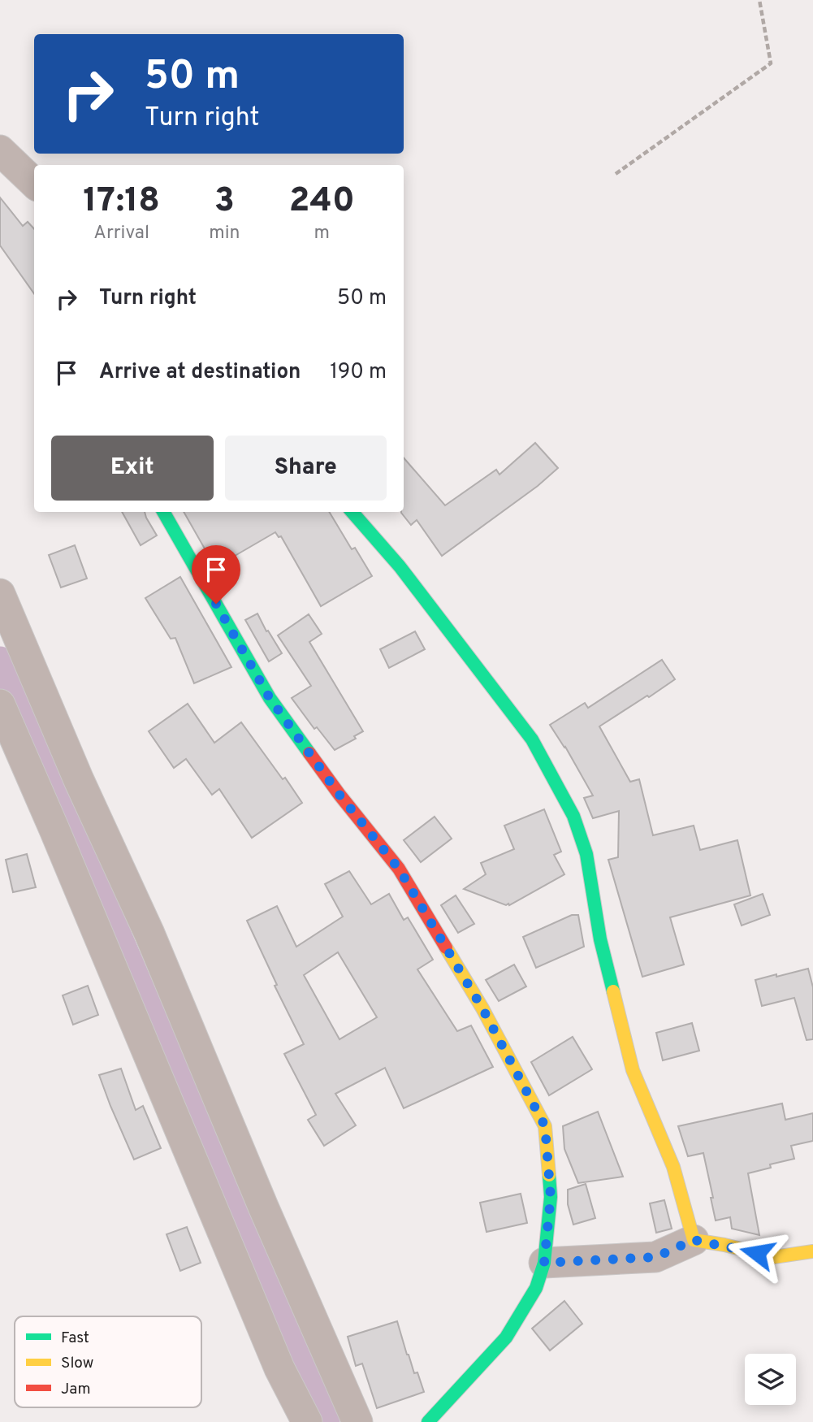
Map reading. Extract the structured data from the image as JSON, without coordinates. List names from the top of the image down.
{
  "legend": ["Fast", "Slow", "Jam"],
  "page": {
    "turn": ["50 m", "Turn right"],
    "eta": [
      "17:18",
      "Arrival",
      "3",
      "min",
      "240",
      "m"
    ],
    "list": [
      {
        "name": "Turn right",
        "value": "50 m"
      },
      {
        "name": "Arrive at destination",
        "value": "190 m"
      }
    ],
    "buttons": ["Exit", "Share"]
  }
}
